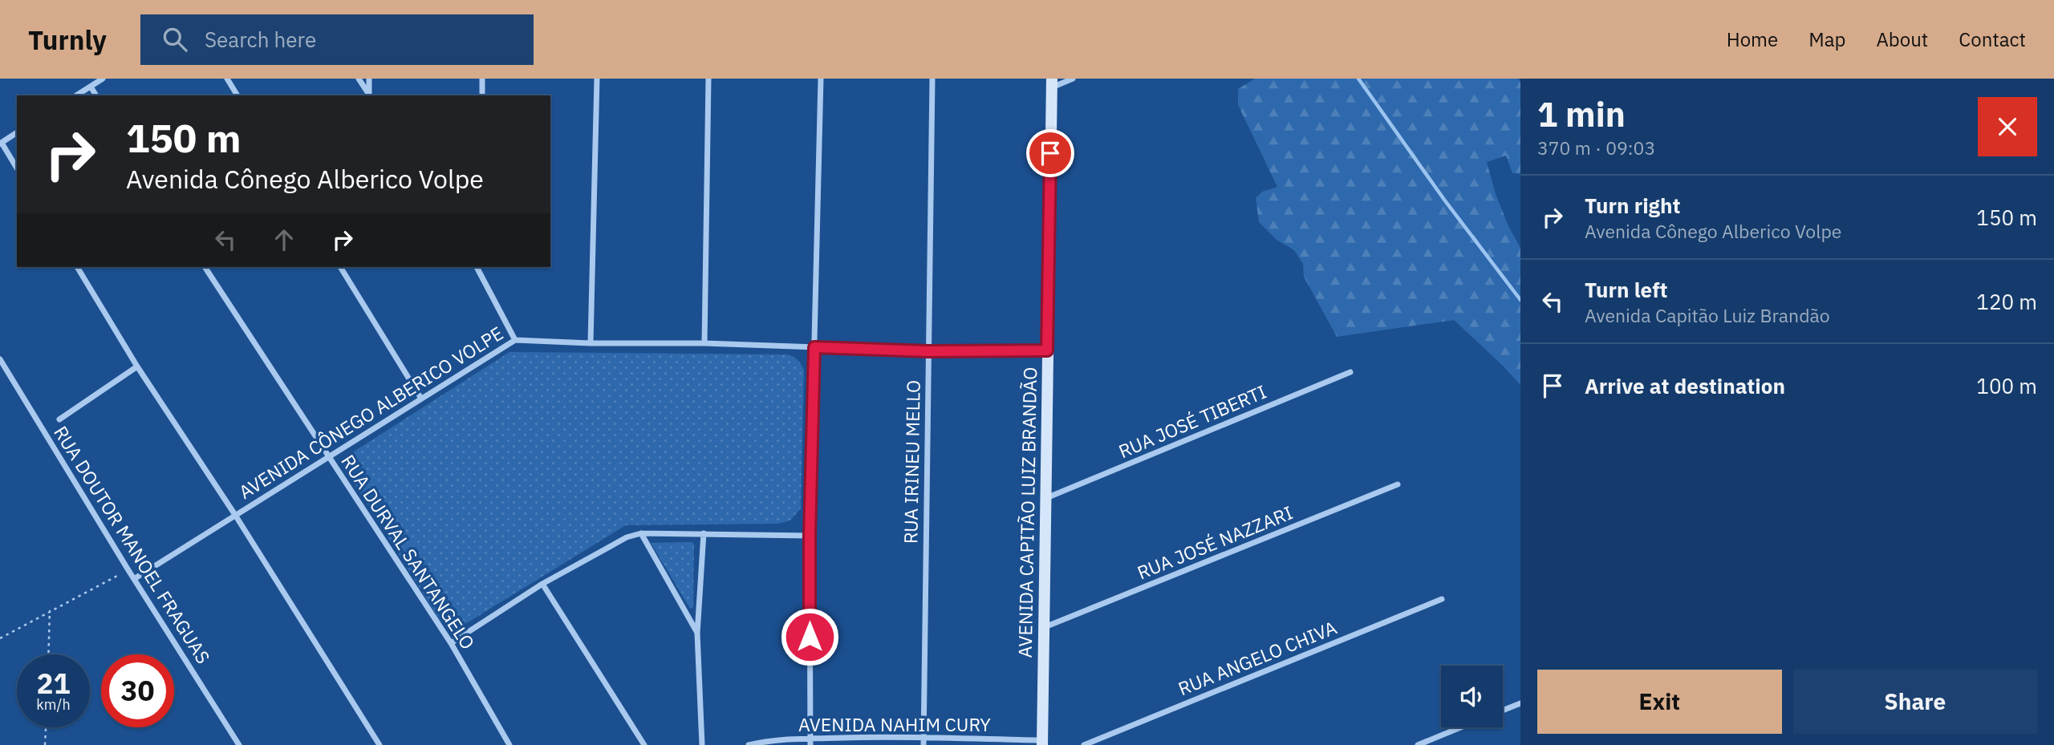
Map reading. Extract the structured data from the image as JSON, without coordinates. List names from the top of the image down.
{
  "streets": {
    "main road": ["AVENIDA CAPITÃO LUIZ BRANDÃO"],
    "street": [
      "AVENIDA CÔNEGO ALBERICO VOLPE",
      "RUA JOSÉ TIBERTI",
      "RUA IRINEU MELLO",
      "RUA JOSÉ NAZZARI",
      "RUA DOUTOR MANOEL FRAGUAS",
      "RUA DURVAL SANTANGELO",
      "RUA ANGELO CHIVA",
      "AVENIDA NAHIM CURY"
    ]
  },
  "crossings": [
    ["AVENIDA CÔNEGO ALBERICO VOLPE", "RUA IRINEU MELLO"],
    ["AVENIDA CÔNEGO ALBERICO VOLPE", "AVENIDA CAPITÃO LUIZ BRANDÃO"],
    ["AVENIDA CÔNEGO ALBERICO VOLPE", "RUA DOUTOR MANOEL FRAGUAS"],
    ["AVENIDA CÔNEGO ALBERICO VOLPE", "RUA DURVAL SANTANGELO"],
    ["RUA JOSÉ TIBERTI", "AVENIDA CAPITÃO LUIZ BRANDÃO"],
    ["RUA IRINEU MELLO", "AVENIDA NAHIM CURY"],
    ["AVENIDA CAPITÃO LUIZ BRANDÃO", "RUA JOSÉ NAZZARI"],
    ["AVENIDA CAPITÃO LUIZ BRANDÃO", "AVENIDA NAHIM CURY"]
  ],
  "page": {
    "header": "Turnly",
    "search": "Search here",
    "nav": [
      "Home",
      "Map",
      "About",
      "Contact"
    ],
    "heading": ["1 min", "370 m · 09:03"],
    "turn": ["150 m", "Avenida Cônego Alberico Volpe"],
    "list": [
      {
        "name": "Turn right",
        "note": "Avenida Cônego Alberico Volpe",
        "value": "150 m"
      },
      {
        "name": "Turn left",
        "note": "Avenida Capitão Luiz Brandão",
        "value": "120 m"
      },
      {
        "name": "Arrive at destination",
        "value": "100 m"
      }
    ],
    "speed": "21 km/h",
    "limit": "30",
    "buttons": ["Exit", "Share"]
  }
}
